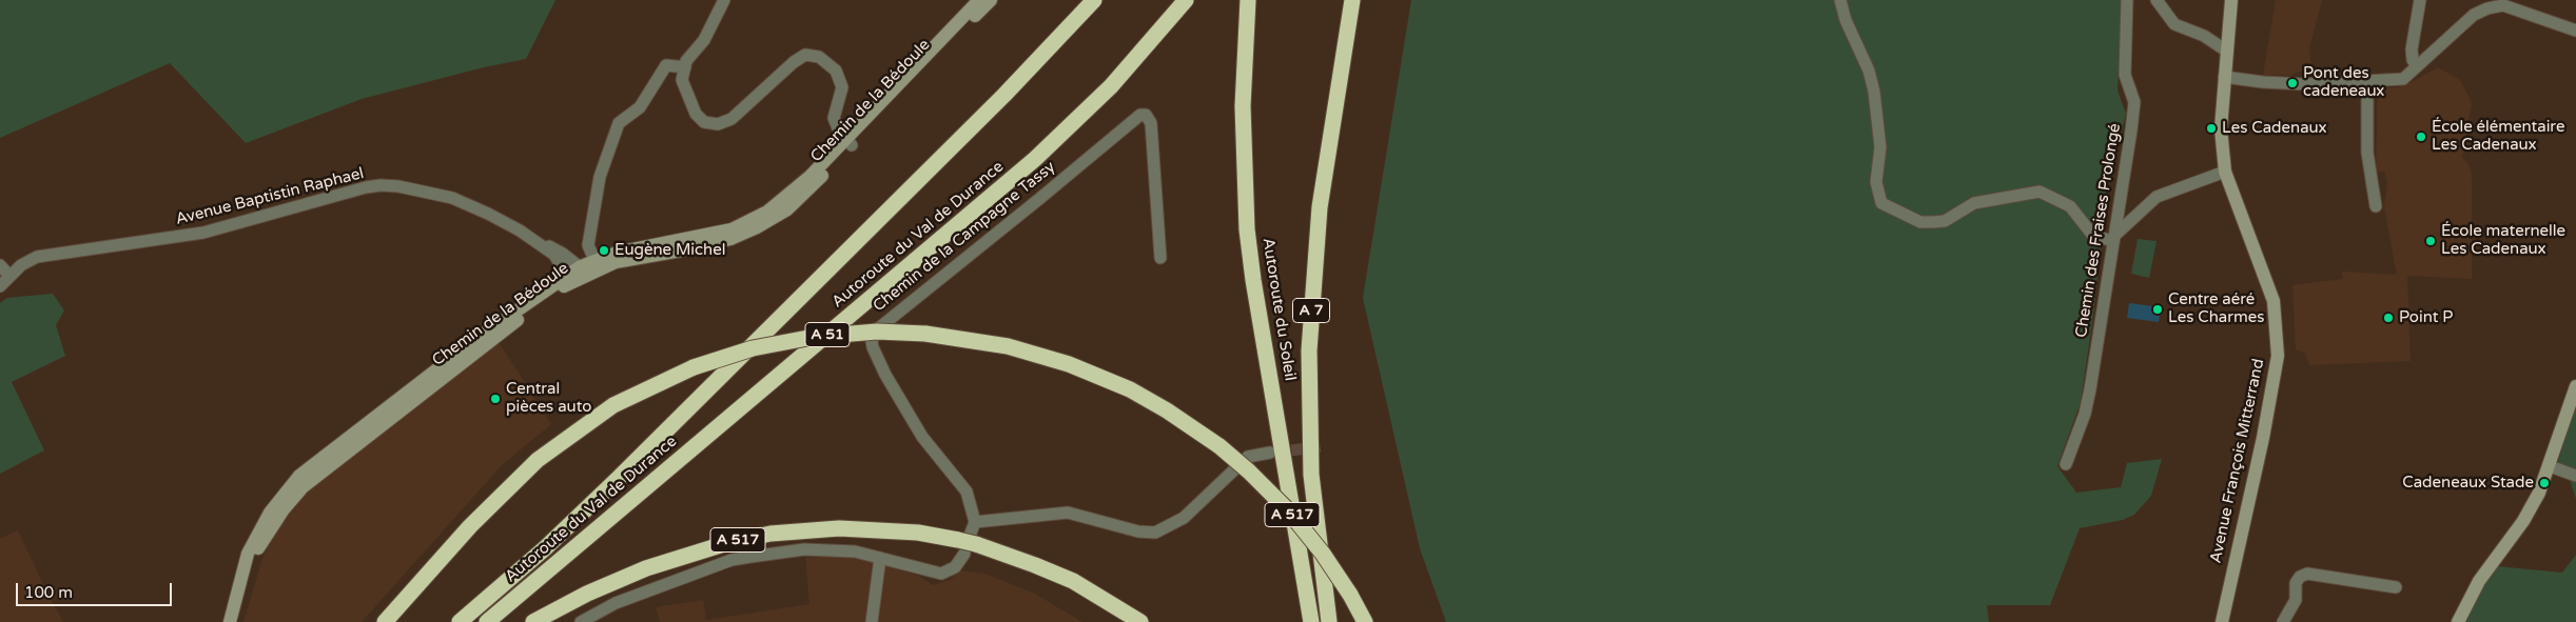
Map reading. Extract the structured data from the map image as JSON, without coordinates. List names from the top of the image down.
{
  "streets": {
    "highway": [
      "Autoroute du Val de Durance",
      "Autoroute du Soleil",
      "A 7",
      "A 51",
      "A 517"
    ],
    "street": [
      "Chemin de la Bédoule",
      "Avenue Baptistin Raphael",
      "Chemin des Fraises Prolongé",
      "Chemin de la Campagne Tassy",
      "Avenue François Mitterrand"
    ]
  },
  "crossings": [
    ["Chemin de la Bédoule", "Avenue Baptistin Raphael"]
  ],
  "places": [
    "Pont des cadeneaux",
    "Les Cadenaux",
    "École élémentaire Les Cadenaux",
    "École maternelle Les Cadenaux",
    "Eugène Michel",
    "Centre aéré Les Charmes",
    "Point P",
    "Central pièces auto",
    "Cadeneaux Stade"
  ],
  "scale_bar": "100 m"
}
